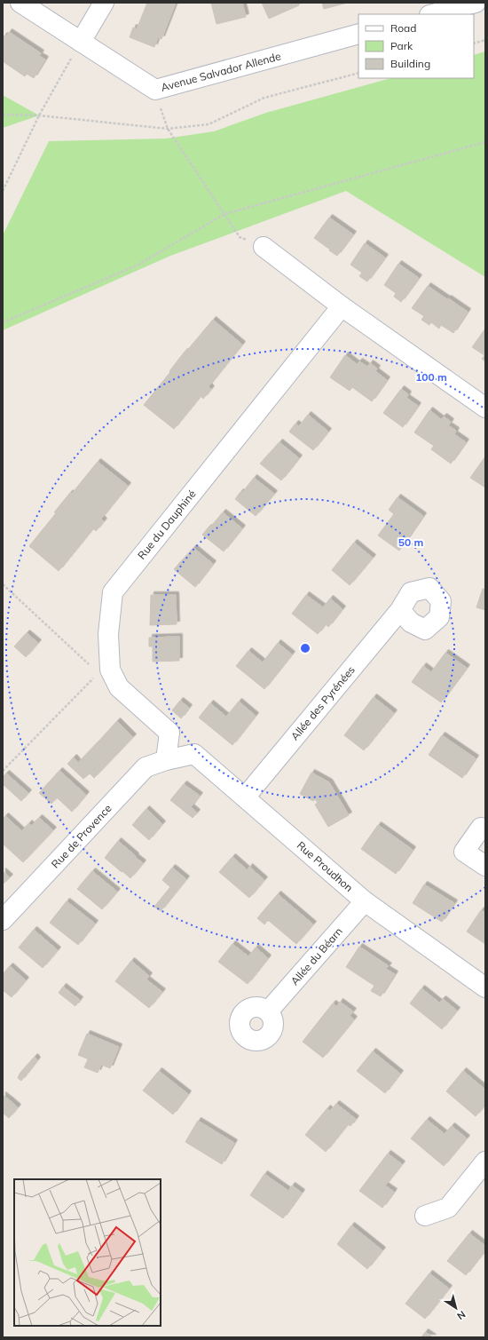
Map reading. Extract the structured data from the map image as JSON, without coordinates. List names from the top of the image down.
{
  "streets": {
    "street": [
      "Avenue Salvador Allende",
      "Rue du Dauphiné",
      "Allée des Pyrénées",
      "Rue de Provence",
      "Rue Proudhon",
      "Allée du Béarn"
    ]
  },
  "crossings": [
    ["Rue du Dauphiné", "Rue de Provence"],
    ["Rue du Dauphiné", "Rue Proudhon"],
    ["Allée des Pyrénées", "Rue Proudhon"],
    ["Rue de Provence", "Rue Proudhon"],
    ["Rue Proudhon", "Allée du Béarn"]
  ],
  "legend": ["Road", "Park", "Building"],
  "north": "bottom right",
  "rings": ["100 m", "50 m"]
}
